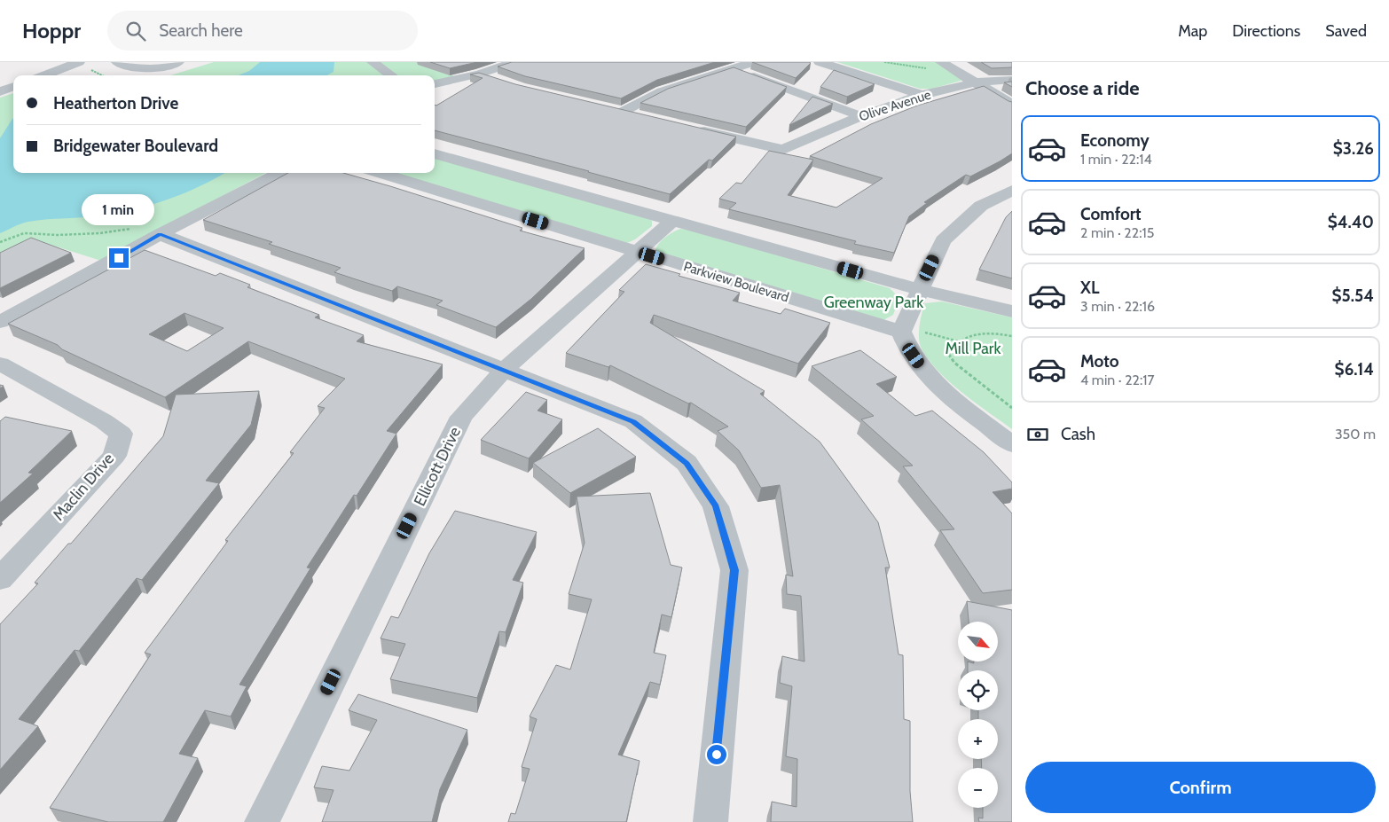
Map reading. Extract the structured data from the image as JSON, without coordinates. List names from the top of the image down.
{
  "streets": {
    "street": [
      "Olive Avenue",
      "Parkview Boulevard",
      "Ellicott Drive",
      "Maclin Drive"
    ]
  },
  "crossings": [
    ["Parkview Boulevard", "Ellicott Drive"]
  ],
  "parks": ["Greenway Park", "Mill Park"],
  "north": "bottom right",
  "page": {
    "header": "Hoppr",
    "search": "Search here",
    "nav": ["Map", "Directions", "Saved"],
    "heading": "Choose a ride",
    "banner": ["Heatherton Drive", "Bridgewater Boulevard"],
    "list": [
      {
        "name": "Economy",
        "note": "1 min · 22:14",
        "value": "$3.26"
      },
      {
        "name": "Comfort",
        "note": "2 min · 22:15",
        "value": "$4.40"
      },
      {
        "name": "XL",
        "note": "3 min · 22:16",
        "value": "$5.54"
      },
      {
        "name": "Moto",
        "note": "4 min · 22:17",
        "value": "$6.14"
      }
    ],
    "bubble": "1 min",
    "pay": ["Cash", "350 m"],
    "map_buttons": ["+", "−"],
    "buttons": "Confirm"
  }
}
